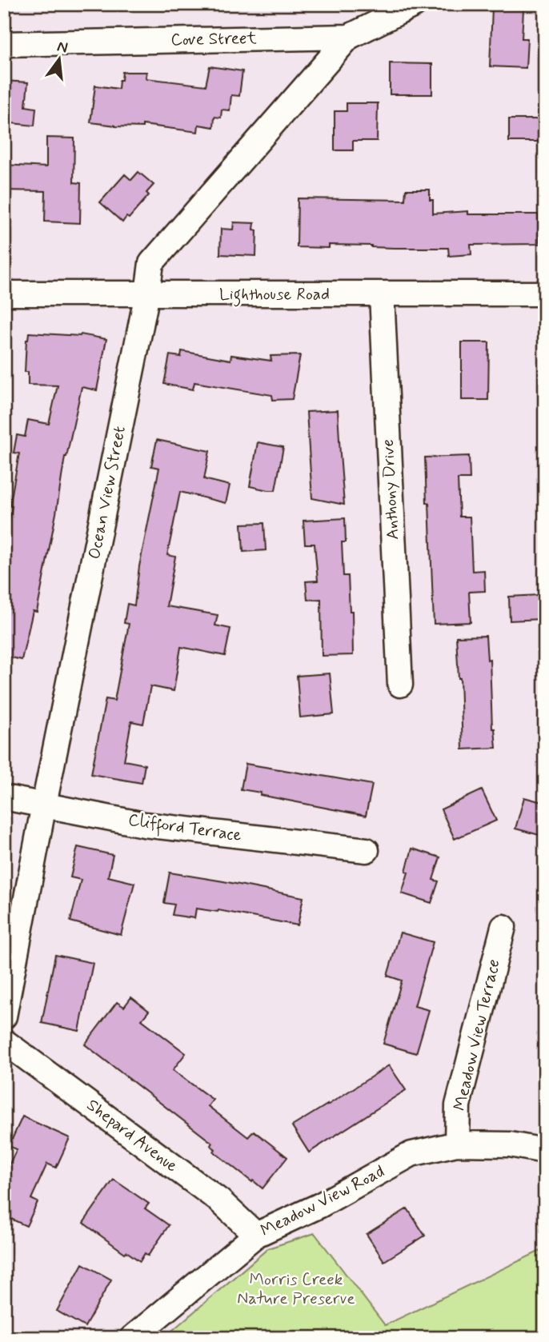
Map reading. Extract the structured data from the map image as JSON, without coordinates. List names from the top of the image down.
{
  "streets": {
    "street": [
      "Cove Street",
      "Lighthouse Road",
      "Anthony Drive",
      "Ocean View Street",
      "Clifford Terrace",
      "Meadow View Terrace",
      "Shepard Avenue",
      "Meadow View Road"
    ]
  },
  "crossings": [
    ["Cove Street", "Ocean View Street"],
    ["Lighthouse Road", "Anthony Drive"],
    ["Lighthouse Road", "Ocean View Street"],
    ["Ocean View Street", "Clifford Terrace"],
    ["Meadow View Terrace", "Meadow View Road"],
    ["Shepard Avenue", "Meadow View Road"]
  ],
  "parks": ["Morris Creek Nature Preserve"],
  "north": "top"
}
